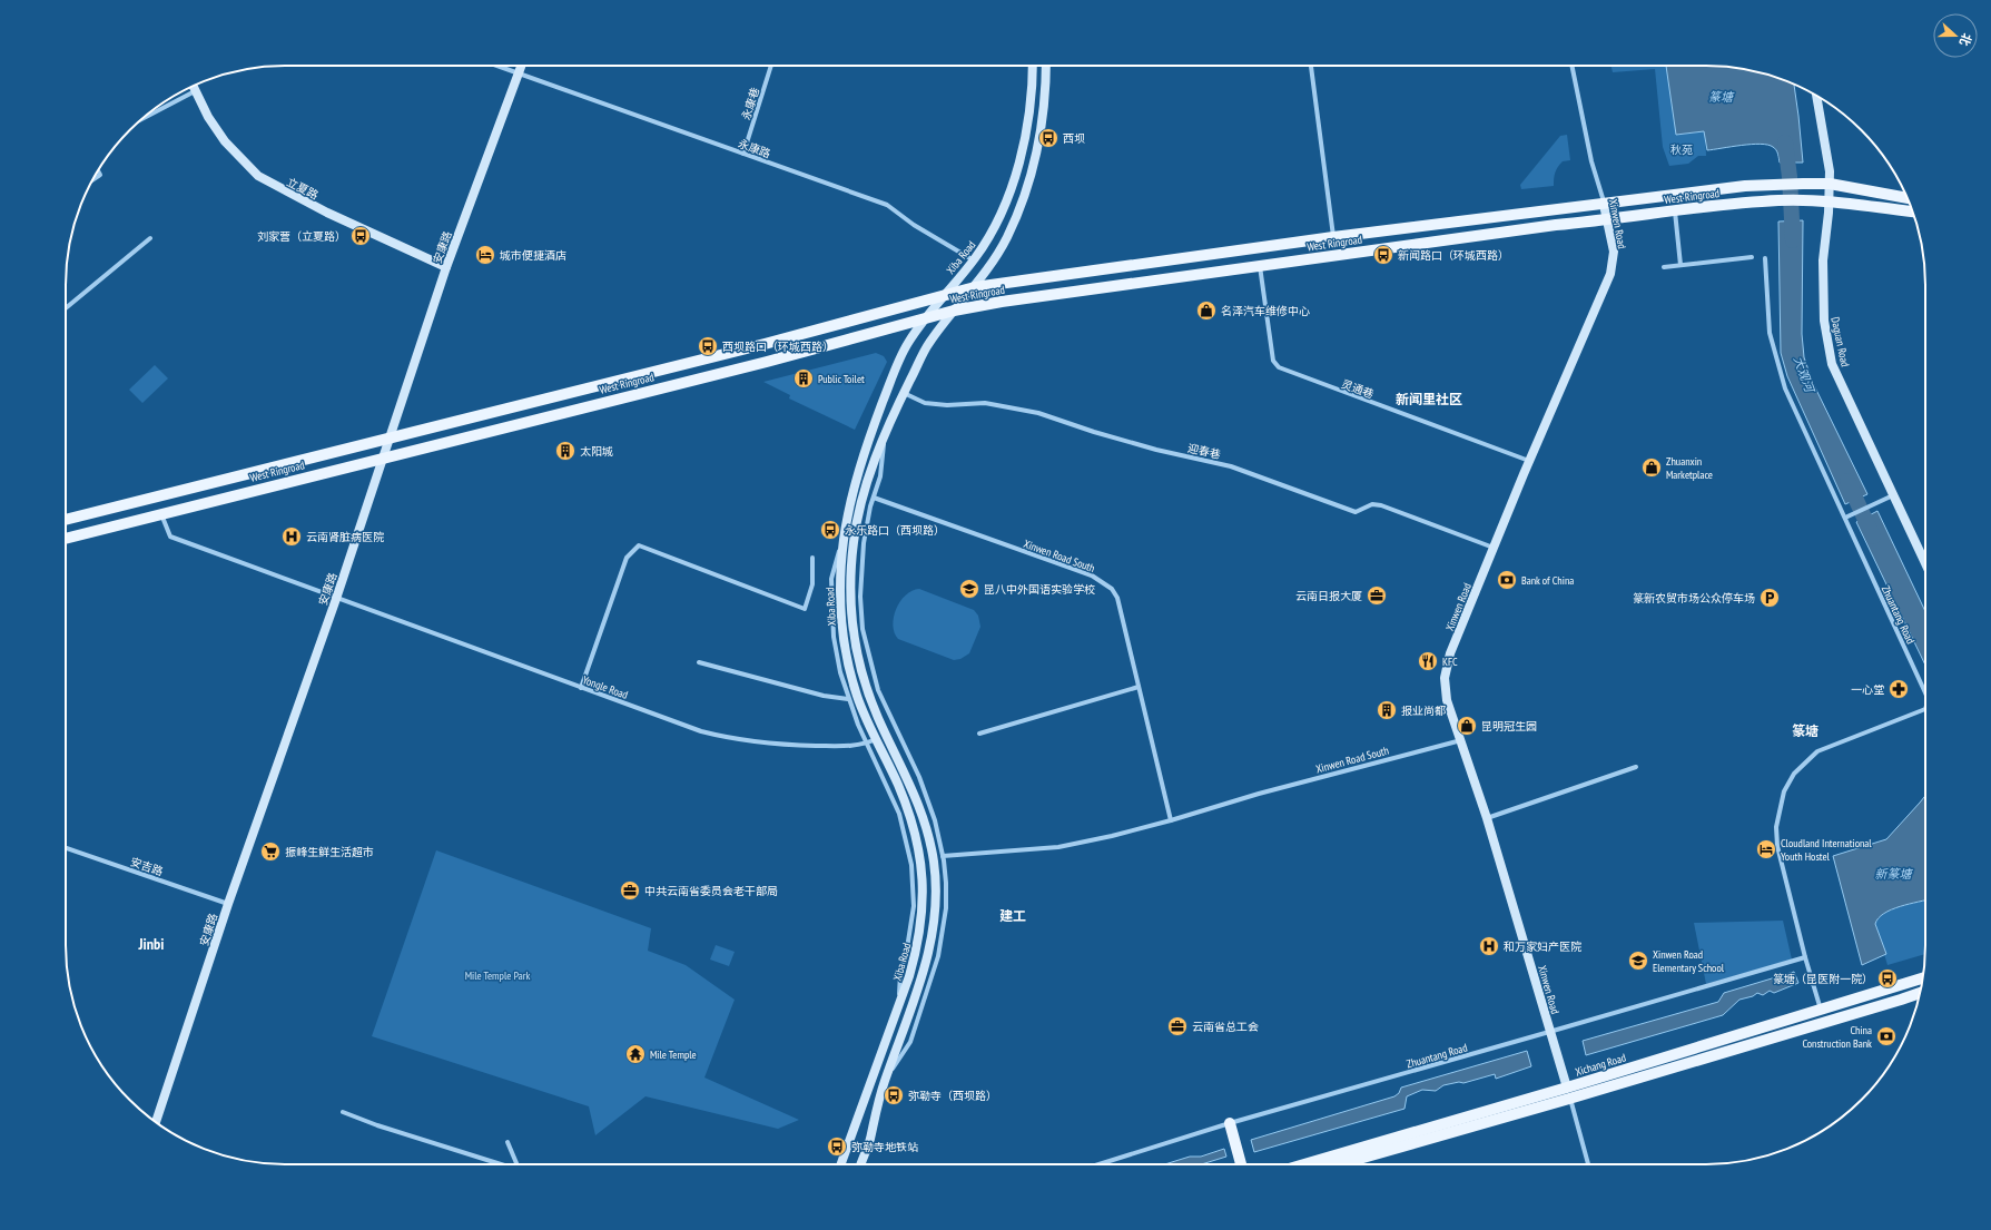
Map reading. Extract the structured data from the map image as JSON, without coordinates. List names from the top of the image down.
{
  "streets": {
    "main road": [
      "立夏路",
      "West Ringroad",
      "Xinwen Road",
      "安康路",
      "Xiba Road",
      "Daguan Road",
      "Xichang Road"
    ],
    "street": [
      "永康巷",
      "永康路",
      "灵通巷",
      "迎春巷",
      "Xinwen Road South",
      "Zhuantang Road",
      "Yongle Road",
      "安吉路"
    ]
  },
  "crossings": [
    ["永康巷", "永康路"],
    ["永康路", "安康路"],
    ["永康路", "Xiba Road"],
    ["立夏路", "安康路"],
    ["West Ringroad", "Xinwen Road"],
    ["West Ringroad", "安康路"],
    ["West Ringroad", "Xiba Road"],
    ["West Ringroad", "Daguan Road"],
    ["West Ringroad", "灵通巷"],
    ["West Ringroad", "Yongle Road"],
    ["Xinwen Road", "灵通巷"],
    ["Xinwen Road", "迎春巷"],
    ["Xinwen Road", "Xinwen Road South"],
    ["Xinwen Road", "Zhuantang Road"],
    ["Xinwen Road", "Xichang Road"],
    ["安康路", "Yongle Road"],
    ["安康路", "安吉路"],
    ["Xiba Road", "迎春巷"],
    ["Xiba Road", "Yongle Road"],
    ["Zhuantang Road", "Xichang Road"]
  ],
  "districts": [
    "新闻里社区",
    "篆塘",
    "建工",
    "Jinbi"
  ],
  "water": ["篆塘", "大观河", "新篆塘"],
  "parks": ["秋苑", "Mile Temple Park"],
  "places": {
    "bus stop": [
      "西坝",
      "刘家营（立夏路）",
      "新闻路口（环城西路）",
      "西坝路口（环城西路）",
      "永乐路口（西坝路）",
      "篆塘（昆医附一院）",
      "弥勒寺（西坝路）",
      "弥勒寺地铁站"
    ],
    "hotel": ["城市便捷酒店", "Cloudland International Youth Hostel"],
    "shop": ["名泽汽车维修中心", "Zhuanxin Marketplace", "昆明冠生园"],
    "building": ["Public Toilet", "太阳城", "报业尚都"],
    "hospital": ["云南肾脏病医院", "和万家妇产医院"],
    "bank": ["Bank of China", "China Construction Bank"],
    "school or university": ["昆八中外国语实验学校", "Xinwen Road Elementary School"],
    "office": ["云南日报大厦", "中共云南省委员会老干部局", "云南省总工会"],
    "parking": ["篆新农贸市场公众停车场"],
    "restaurant": ["KFC"],
    "pharmacy": ["一心堂"],
    "supermarket": ["振峰生鲜生活超市"],
    "temple": ["Mile Temple"]
  },
  "north": "right"
}
